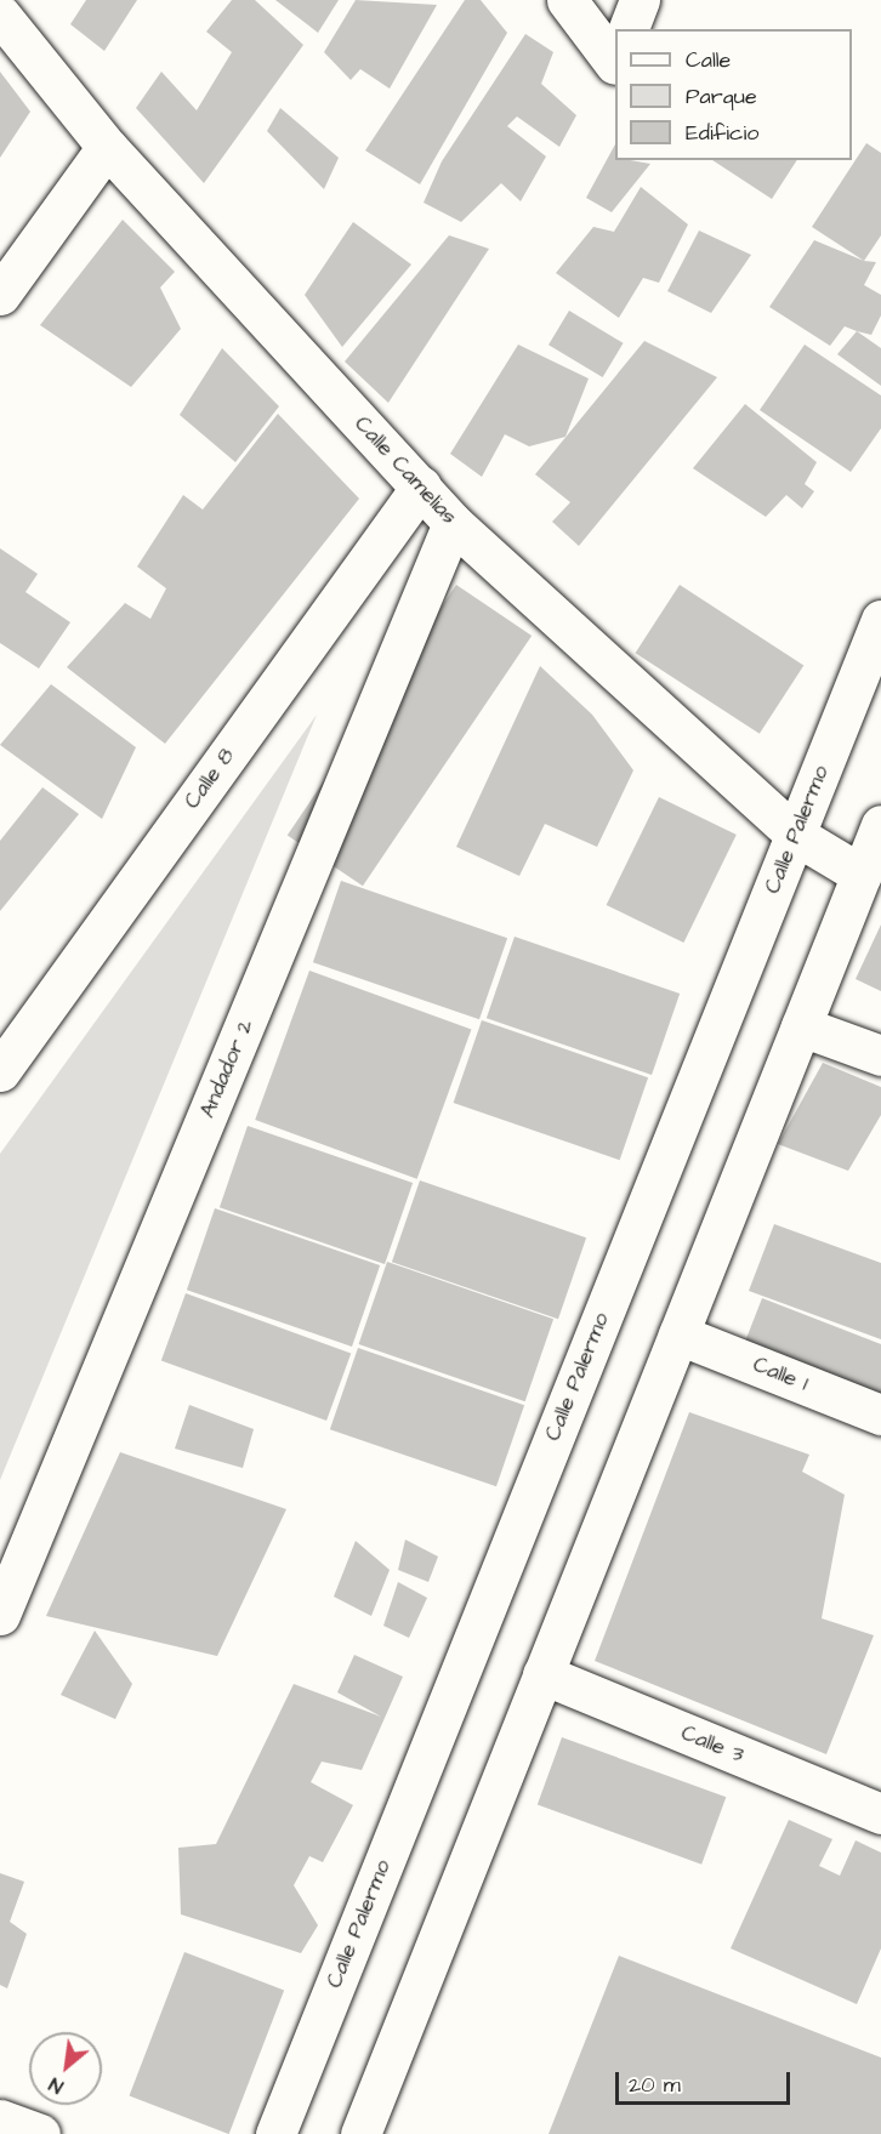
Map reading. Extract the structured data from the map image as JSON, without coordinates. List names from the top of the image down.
{
  "streets": {
    "street": [
      "Calle Camelias",
      "Calle 8",
      "Calle Palermo",
      "Andador 2",
      "Calle 1",
      "Calle 3"
    ]
  },
  "crossings": [
    ["Calle Camelias", "Calle 8"],
    ["Calle Camelias", "Calle Palermo"],
    ["Calle Camelias", "Andador 2"]
  ],
  "legend": ["Calle", "Parque", "Edificio"],
  "scale_bar": "20 m",
  "north": "bottom left"
}
